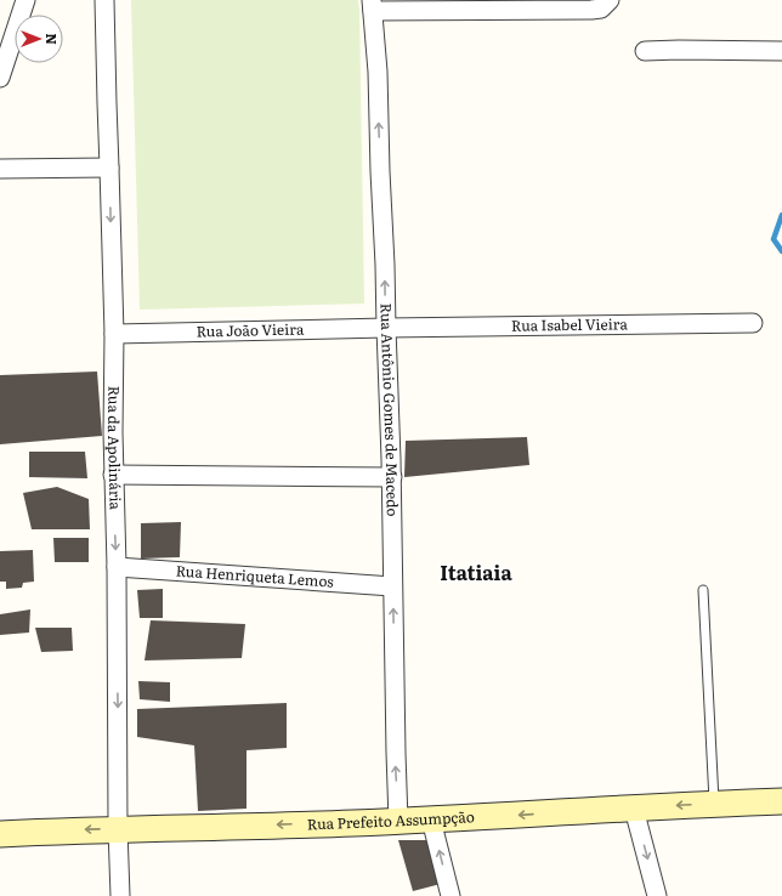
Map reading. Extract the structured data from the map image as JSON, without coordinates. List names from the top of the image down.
{
  "streets": {
    "street": [
      "Rua Isabel Vieira",
      "Rua João Vieira",
      "Rua Antônio Gomes de Macedo",
      "Rua da Apolinária",
      "Rua Henriqueta Lemos",
      "Rua Prefeito Assumpção"
    ]
  },
  "crossings": [
    ["Rua Isabel Vieira", "Rua João Vieira"],
    ["Rua Isabel Vieira", "Rua Antônio Gomes de Macedo"],
    ["Rua João Vieira", "Rua Antônio Gomes de Macedo"],
    ["Rua João Vieira", "Rua da Apolinária"],
    ["Rua Antônio Gomes de Macedo", "Rua Henriqueta Lemos"],
    ["Rua Antônio Gomes de Macedo", "Rua Prefeito Assumpção"],
    ["Rua da Apolinária", "Rua Henriqueta Lemos"],
    ["Rua da Apolinária", "Rua Prefeito Assumpção"]
  ],
  "one_way": ["Rua Antônio Gomes de Macedo", "Rua da Apolinária", "Rua Prefeito Assumpção"],
  "districts": ["Itatiaia"],
  "north": "right"
}
